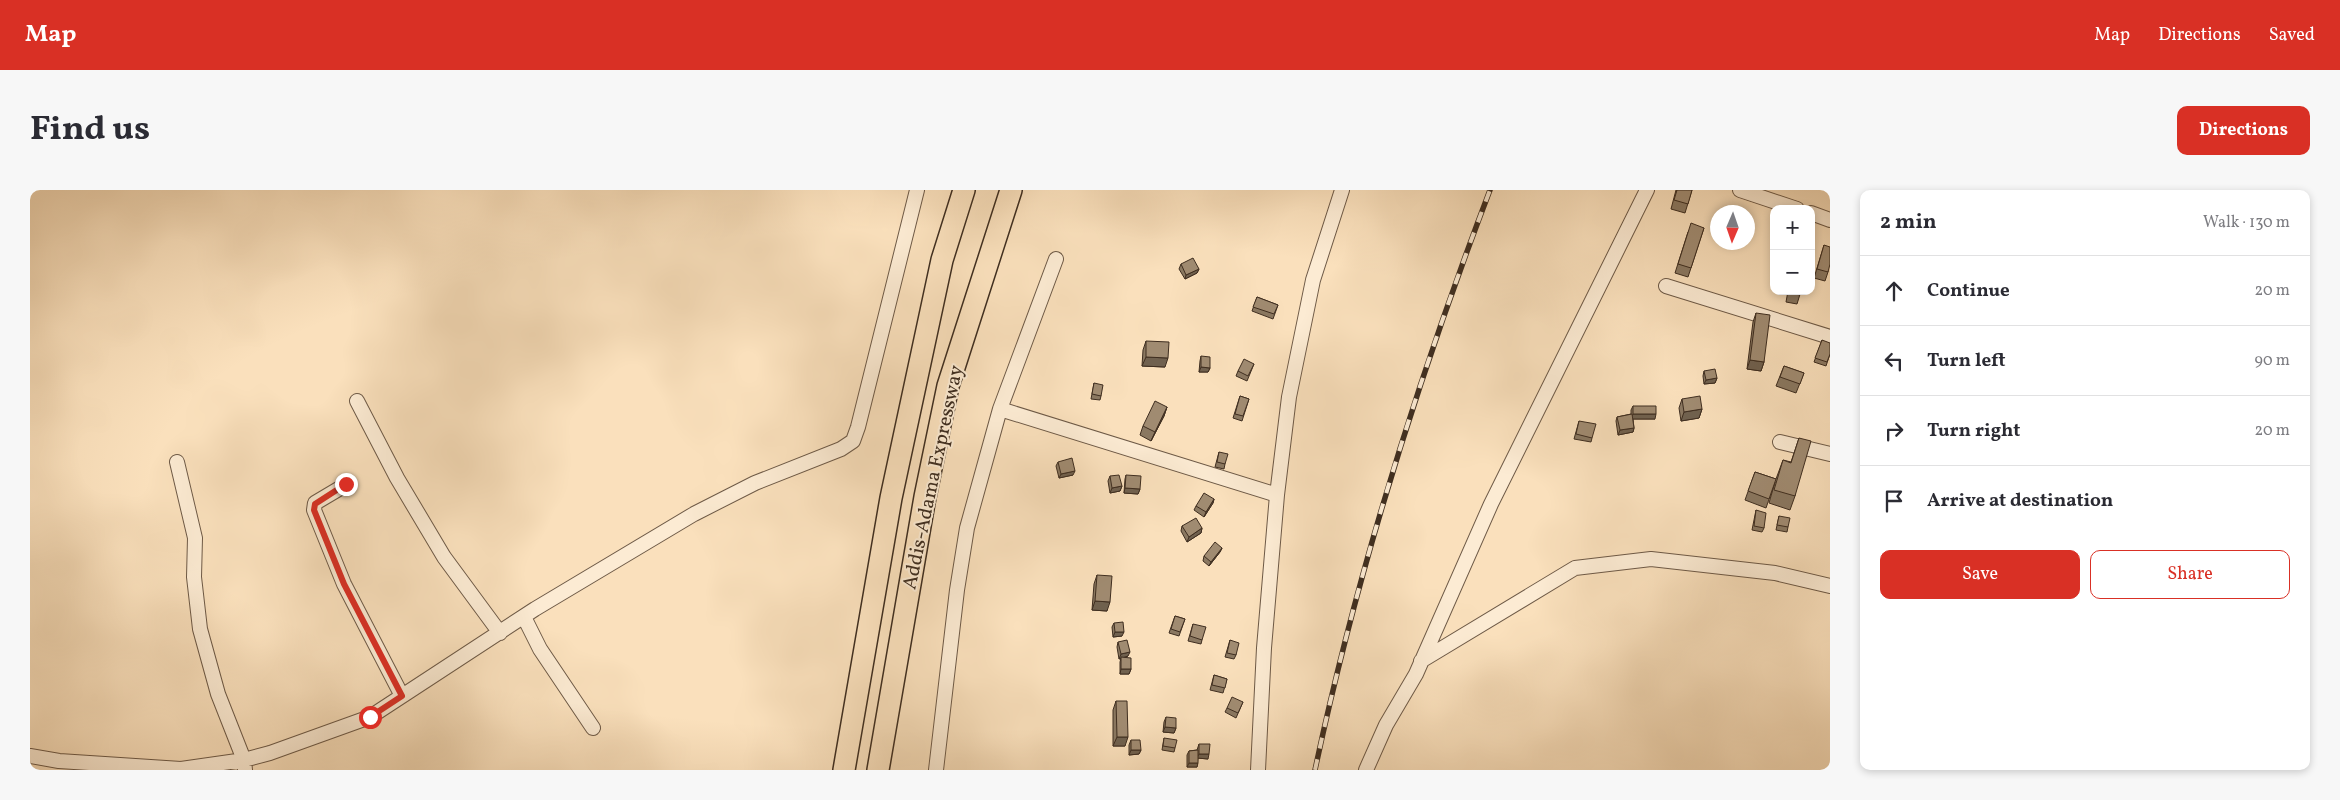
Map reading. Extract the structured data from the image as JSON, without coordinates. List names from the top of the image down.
{
  "streets": {
    "highway": ["Addis-Adama Expressway"]
  },
  "north": "bottom",
  "page": {
    "header": "Map",
    "nav": ["Map", "Directions", "Saved"],
    "title": "Find us",
    "buttons": [
      "Directions",
      ["Save", "Share"]
    ],
    "heading": ["2 min", "Walk · 130 m"],
    "map_buttons": ["+", "−"],
    "list": [
      ["Continue", "20 m"],
      ["Turn left", "90 m"],
      ["Turn right", "20 m"],
      "Arrive at destination"
    ]
  }
}
